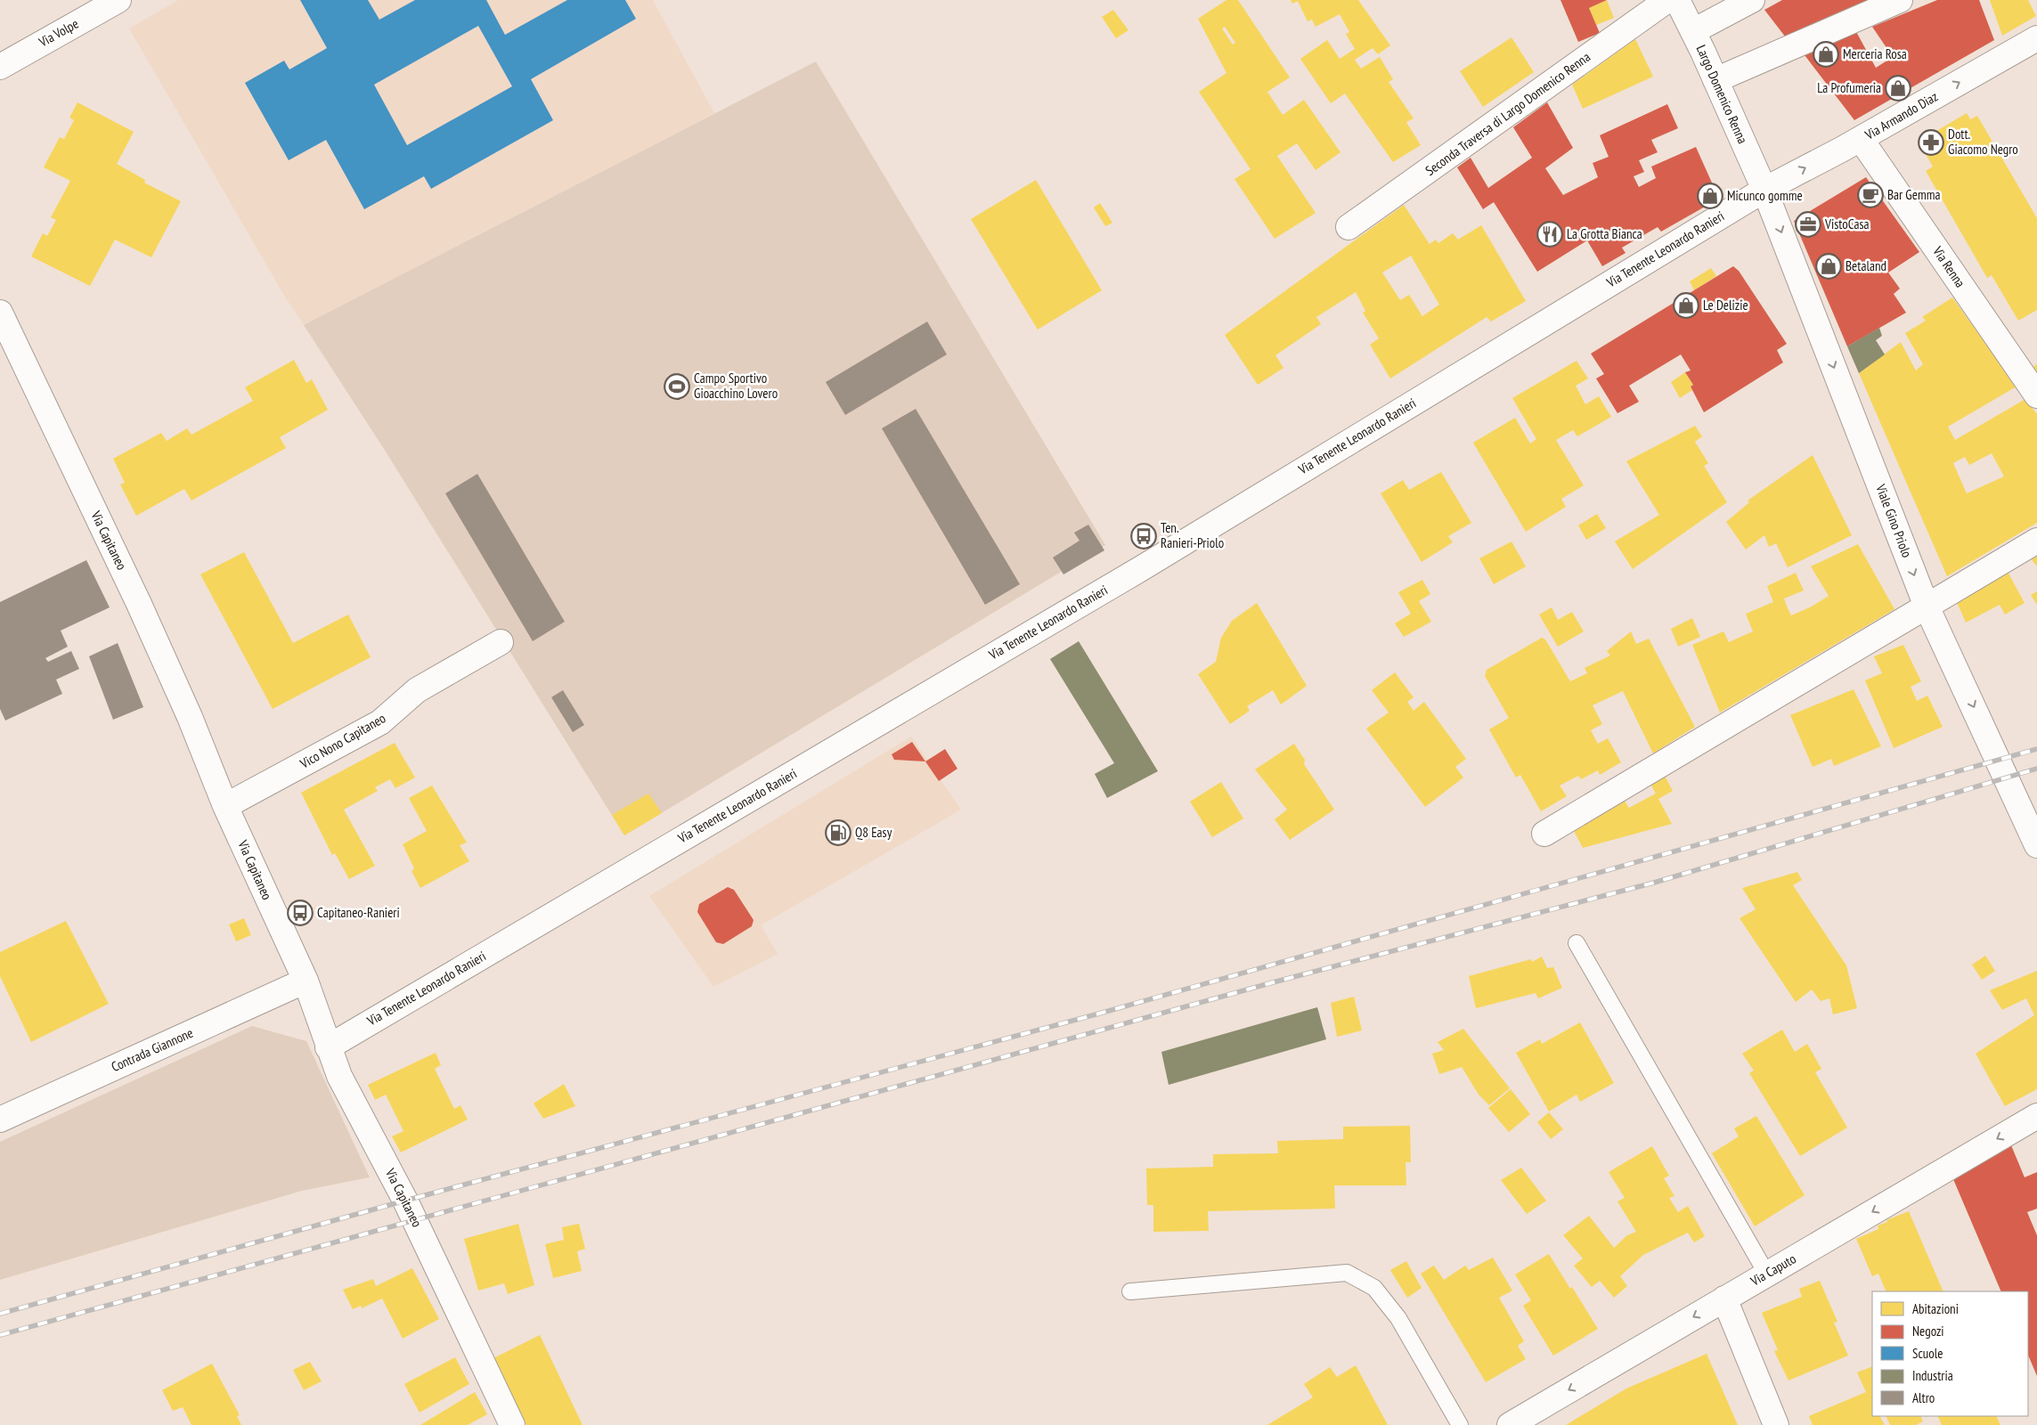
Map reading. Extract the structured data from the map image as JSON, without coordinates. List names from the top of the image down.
{
  "streets": {
    "street": [
      "Via Volpe",
      "Largo Domenico Renna",
      "Seconda Traversa di Largo Domenico Renna",
      "Via Armando Diaz",
      "Via Tenente Leonardo Ranieri",
      "Via Renna",
      "Viale Gino Priolo",
      "Via Capitaneo",
      "Vico Nono Capitaneo",
      "Contrada Giannone",
      "Via Caputo"
    ]
  },
  "crossings": [
    ["Largo Domenico Renna", "Via Armando Diaz"],
    ["Largo Domenico Renna", "Via Tenente Leonardo Ranieri"],
    ["Largo Domenico Renna", "Viale Gino Priolo"],
    ["Via Armando Diaz", "Via Tenente Leonardo Ranieri"],
    ["Via Armando Diaz", "Via Renna"],
    ["Via Armando Diaz", "Viale Gino Priolo"],
    ["Via Tenente Leonardo Ranieri", "Viale Gino Priolo"],
    ["Via Tenente Leonardo Ranieri", "Via Capitaneo"],
    ["Via Capitaneo", "Vico Nono Capitaneo"],
    ["Via Capitaneo", "Contrada Giannone"]
  ],
  "one_way": ["Viale Gino Priolo", "Via Caputo"],
  "places": {
    "shop": [
      "Merceria Rosa",
      "La Profumeria",
      "Micunco gomme",
      "Betaland",
      "Le Delizie"
    ],
    "pharmacy": ["Dott. Giacomo Negro"],
    "cafe": ["Bar Gemma"],
    "office": ["VistoCasa"],
    "restaurant": ["La Grotta Bianca"],
    "sports": ["Campo Sportivo Gioacchino Lovero"],
    "bus stop": ["Ten. Ranieri-Priolo", "Capitaneo-Ranieri"],
    "fuel station": ["Q8 Easy"]
  },
  "legend": [
    "Abitazioni",
    "Negozi",
    "Scuole",
    "Industria",
    "Altro"
  ]
}
